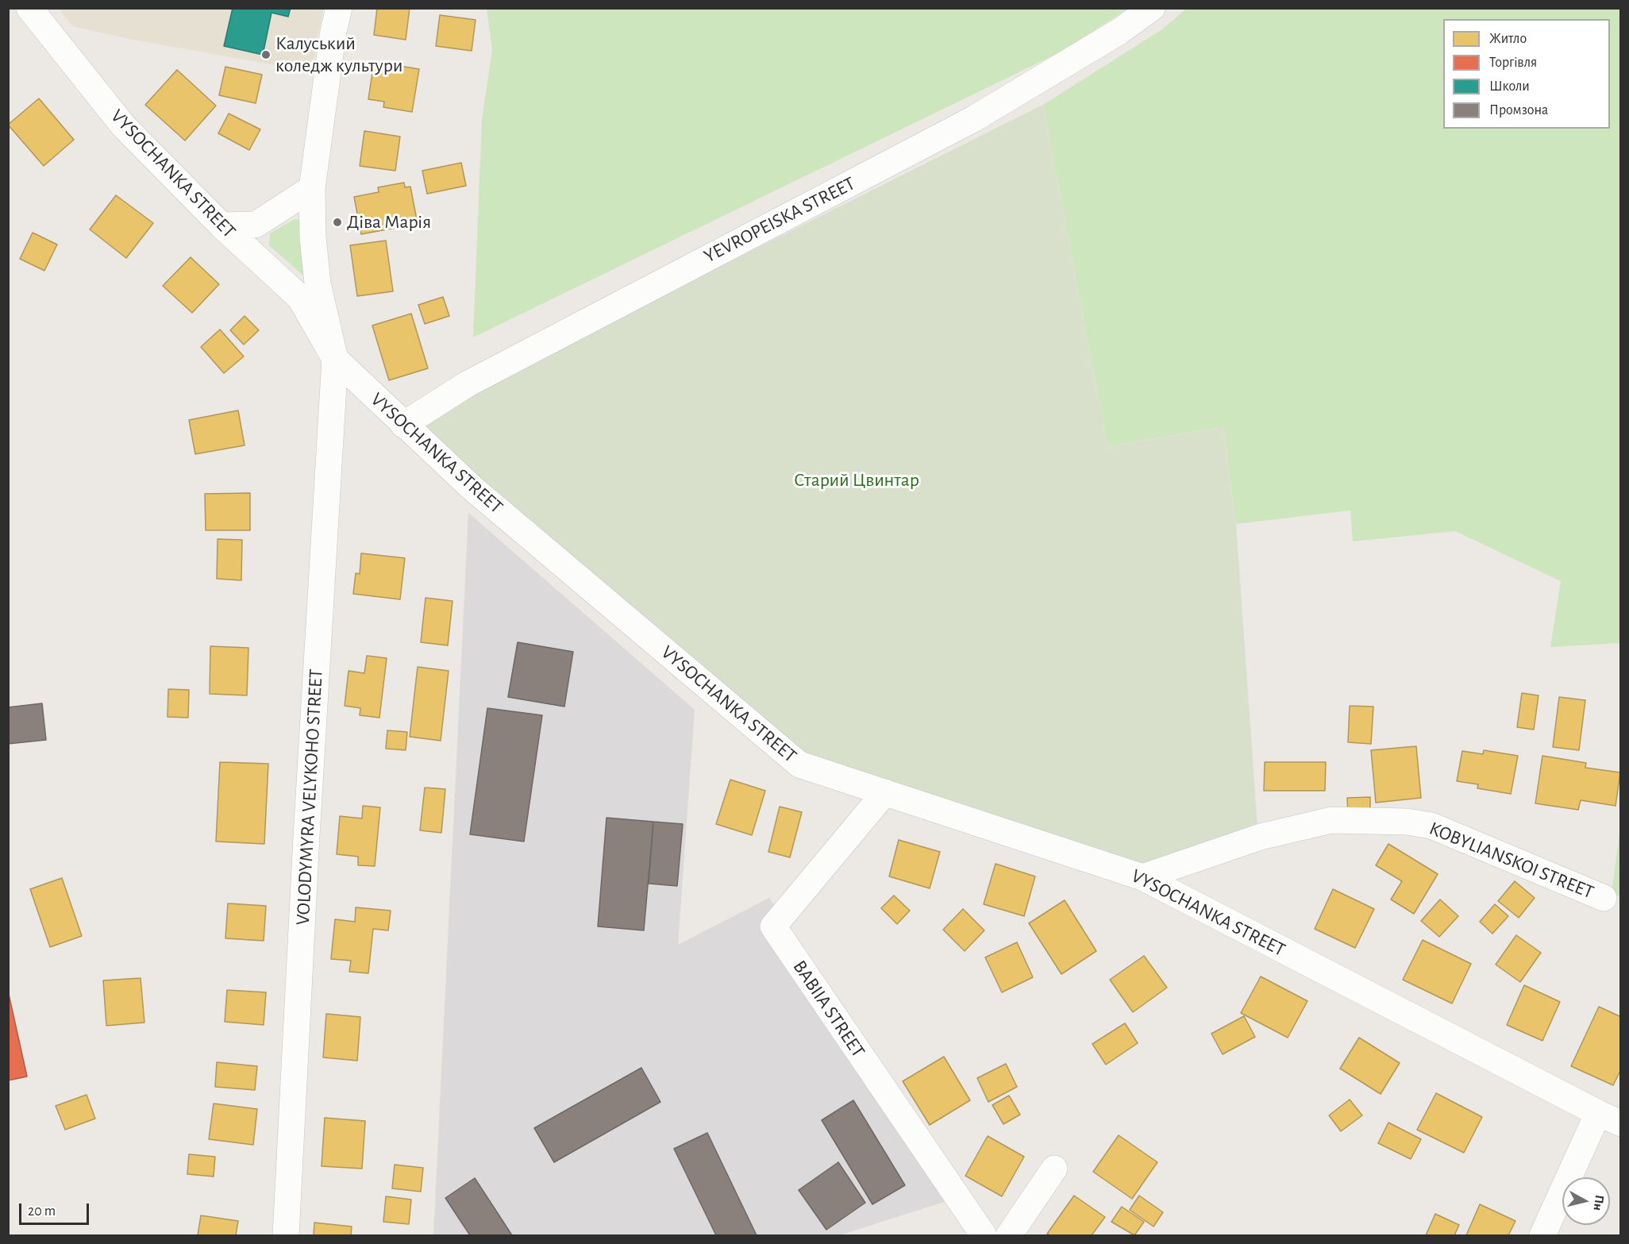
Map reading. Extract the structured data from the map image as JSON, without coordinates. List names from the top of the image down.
{
  "streets": {
    "street": [
      "VYSOCHANKA STREET",
      "YEVROPEISKA STREET",
      "VOLODYMYRA VELYKOHO STREET",
      "KOBYLIANSKOI STREET",
      "BABIIA STREET"
    ]
  },
  "crossings": [
    ["VYSOCHANKA STREET", "YEVROPEISKA STREET"],
    ["VYSOCHANKA STREET", "VOLODYMYRA VELYKOHO STREET"],
    ["VYSOCHANKA STREET", "KOBYLIANSKOI STREET"],
    ["VYSOCHANKA STREET", "BABIIA STREET"]
  ],
  "parks": ["Старий Цвинтар"],
  "places": ["Калуський коледж культури", "Діва Марія"],
  "legend": [
    "Житло",
    "Торгівля",
    "Школи",
    "Промзона"
  ],
  "scale_bar": "20 m",
  "north": "right"
}
